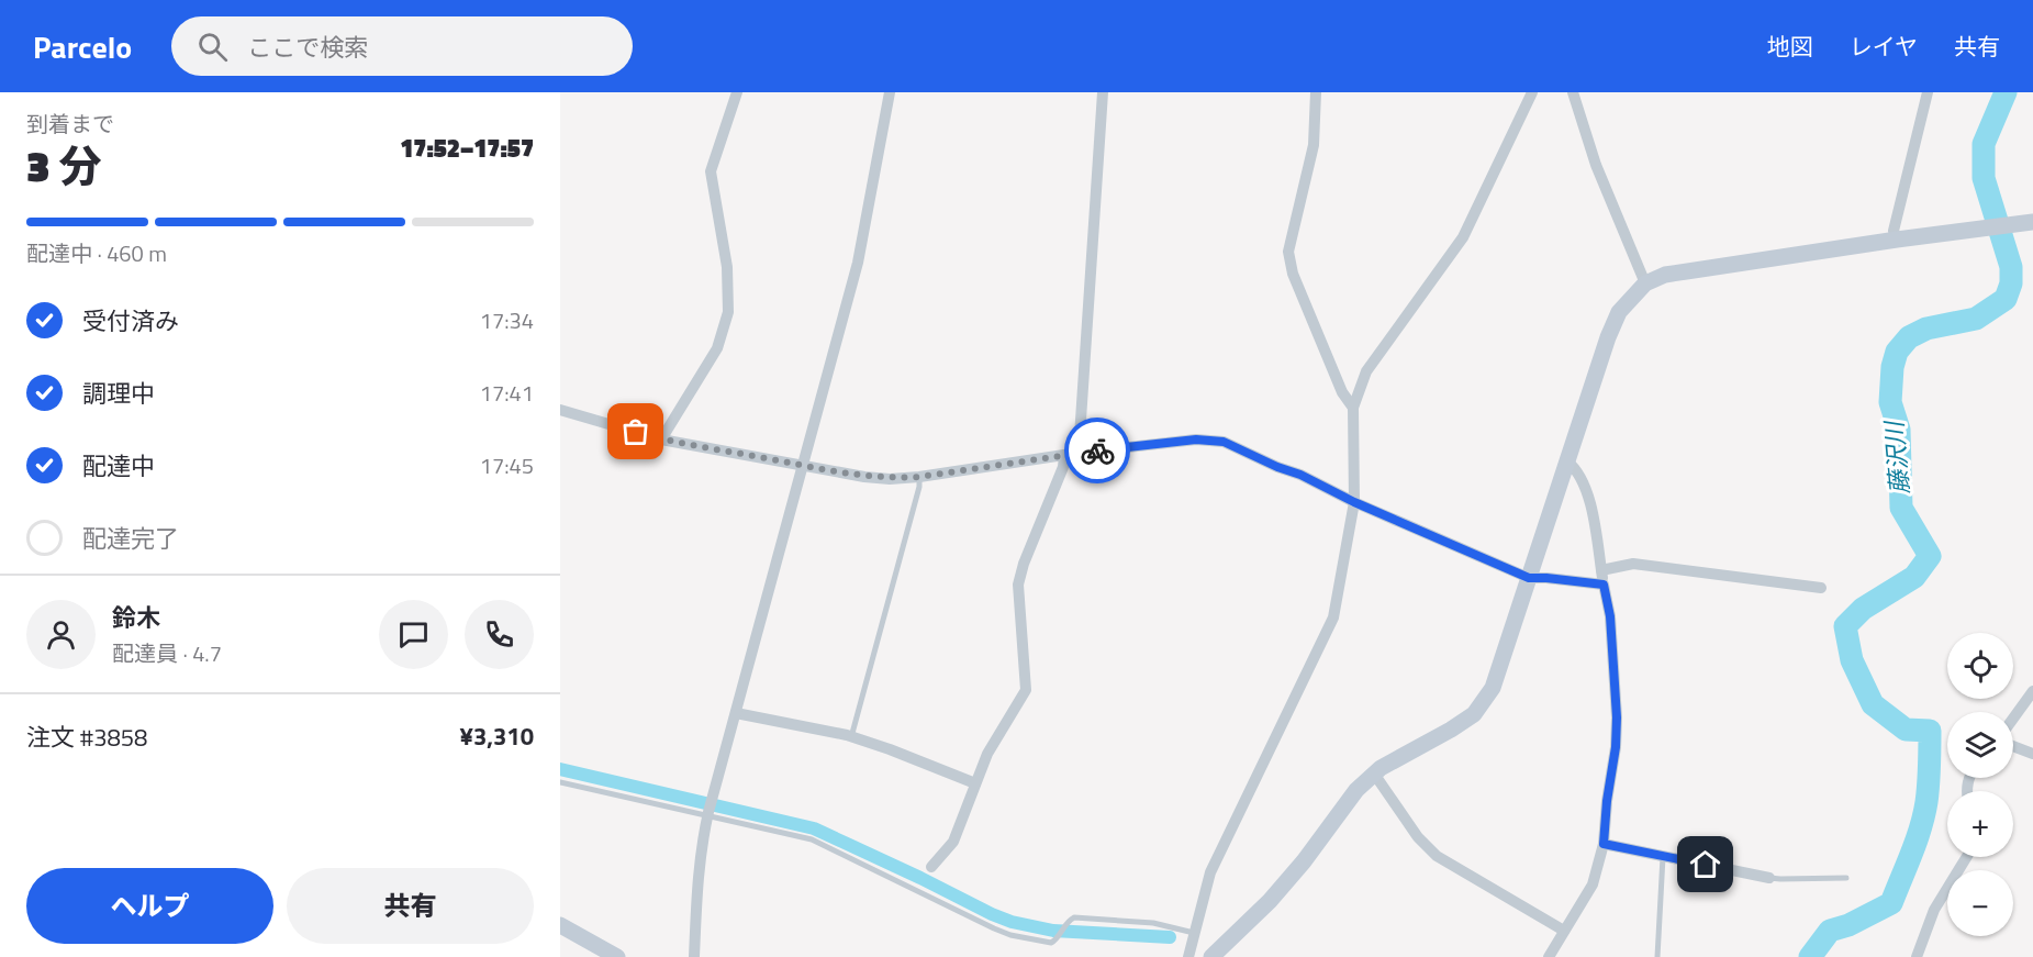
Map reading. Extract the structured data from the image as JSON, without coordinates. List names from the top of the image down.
{
  "water": ["藤沢川"],
  "page": {
    "header": "Parcelo",
    "search": "ここで検索",
    "nav": ["地図", "レイヤ", "共有"],
    "heading": ["3 分", "到着まで", "17:52–17:57"],
    "panel": [
      "鈴木",
      "配達員 · 4.7",
      "注文 #3858",
      "¥3,310"
    ],
    "bar": "配達中 · 460 m",
    "list": [
      ["受付済み", "17:34"],
      ["調理中", "17:41"],
      ["配達中", "17:45"],
      "配達完了"
    ],
    "map_buttons": ["+", "−"],
    "buttons": ["ヘルプ", "共有"]
  }
}
